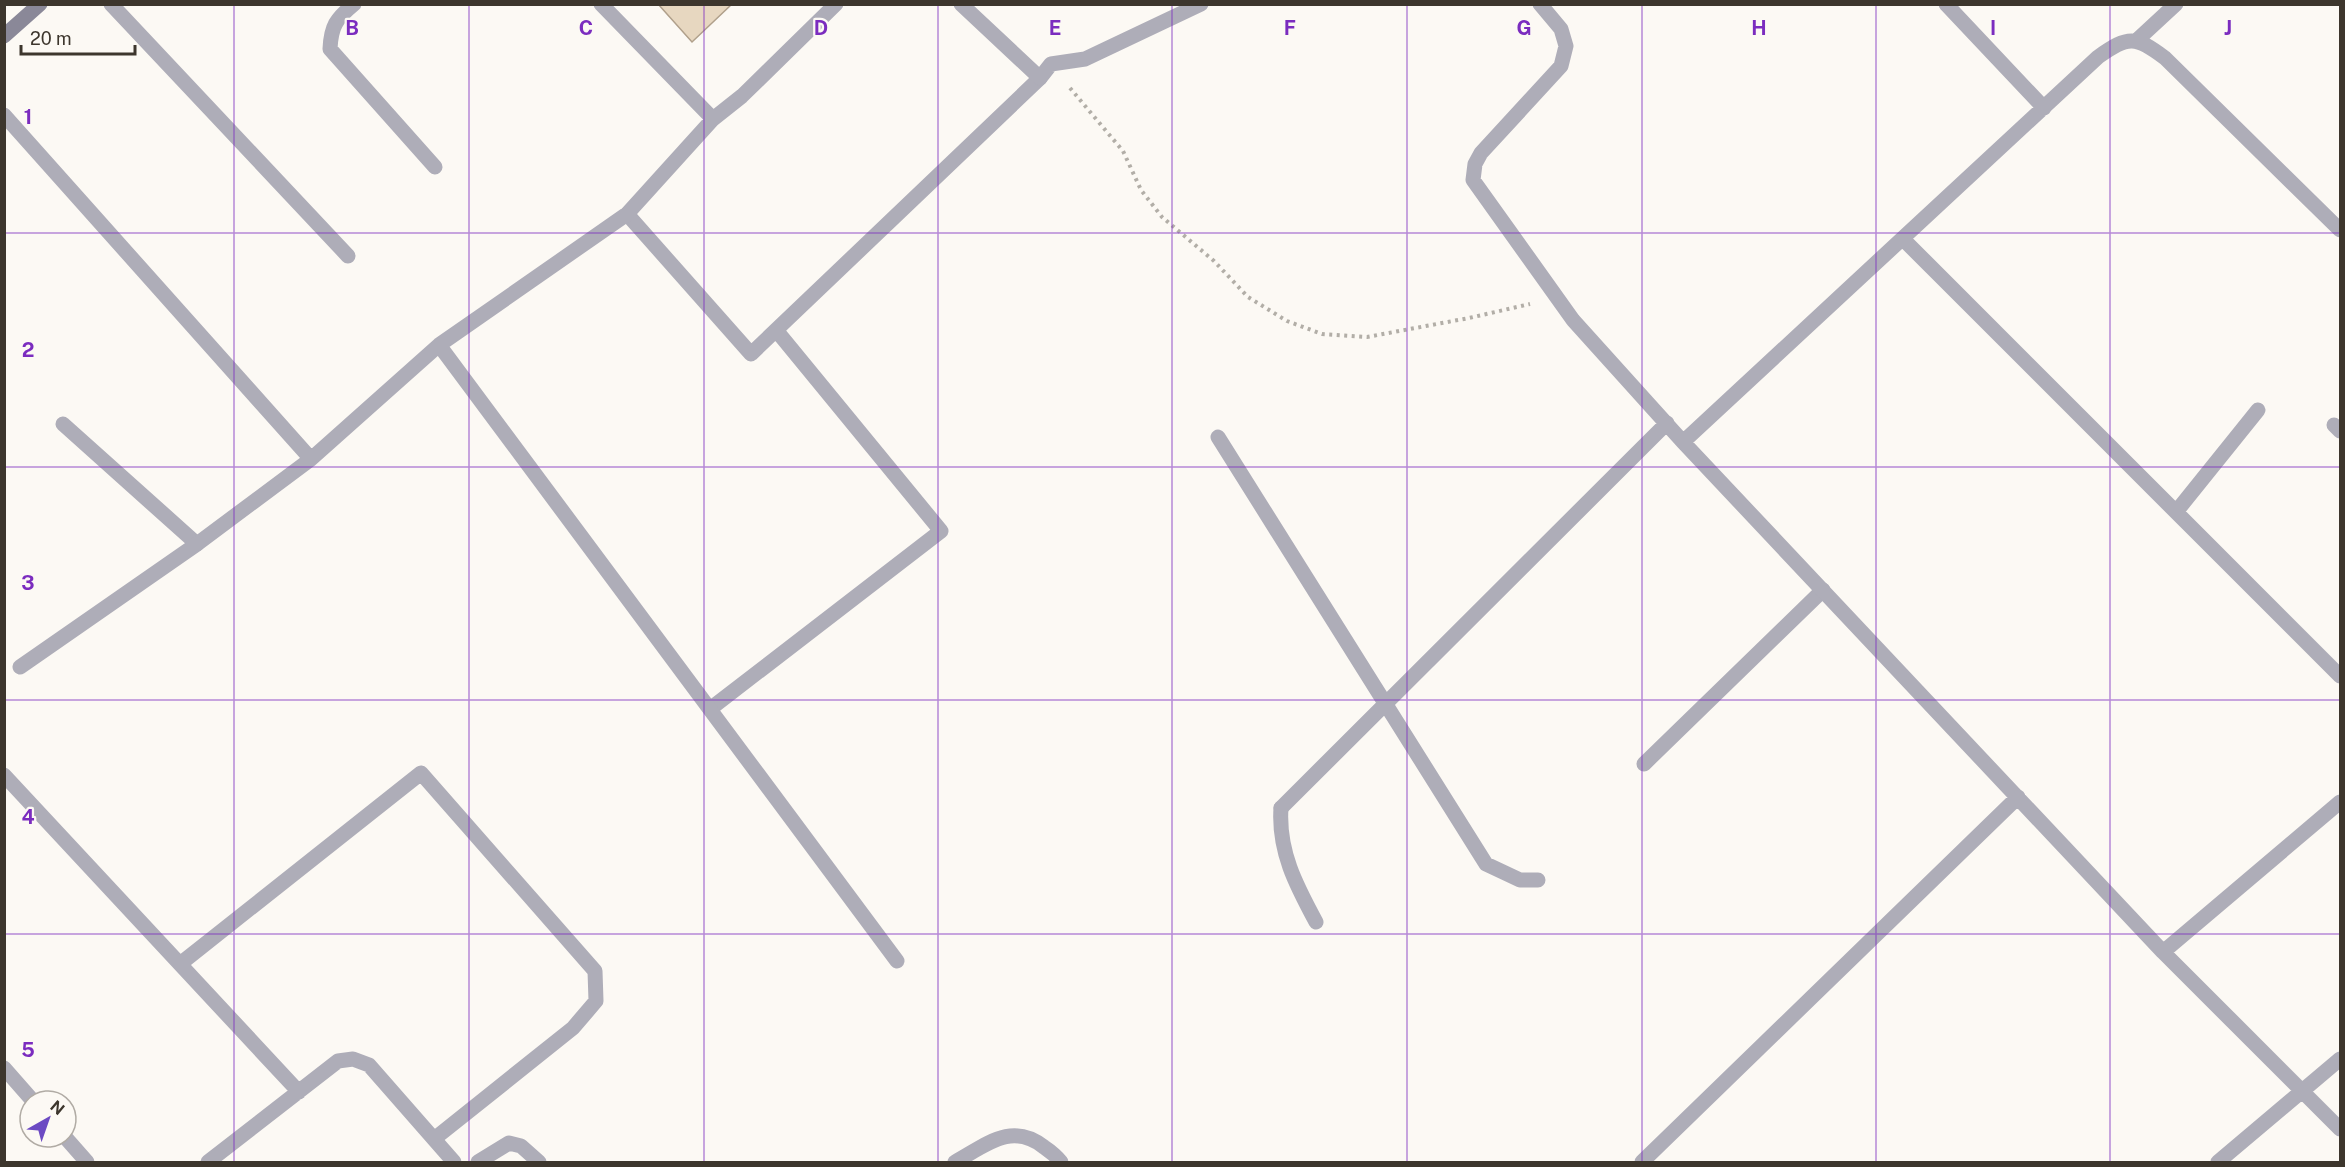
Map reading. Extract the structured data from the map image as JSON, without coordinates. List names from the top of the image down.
{
  "scale_bar": "20 m",
  "north": "top right",
  "grid": {
    "columns": [
      "B",
      "C",
      "D",
      "E",
      "F",
      "G",
      "H",
      "I",
      "J"
    ],
    "rows": [
      "1",
      "2",
      "3",
      "4",
      "5"
    ]
  }
}
